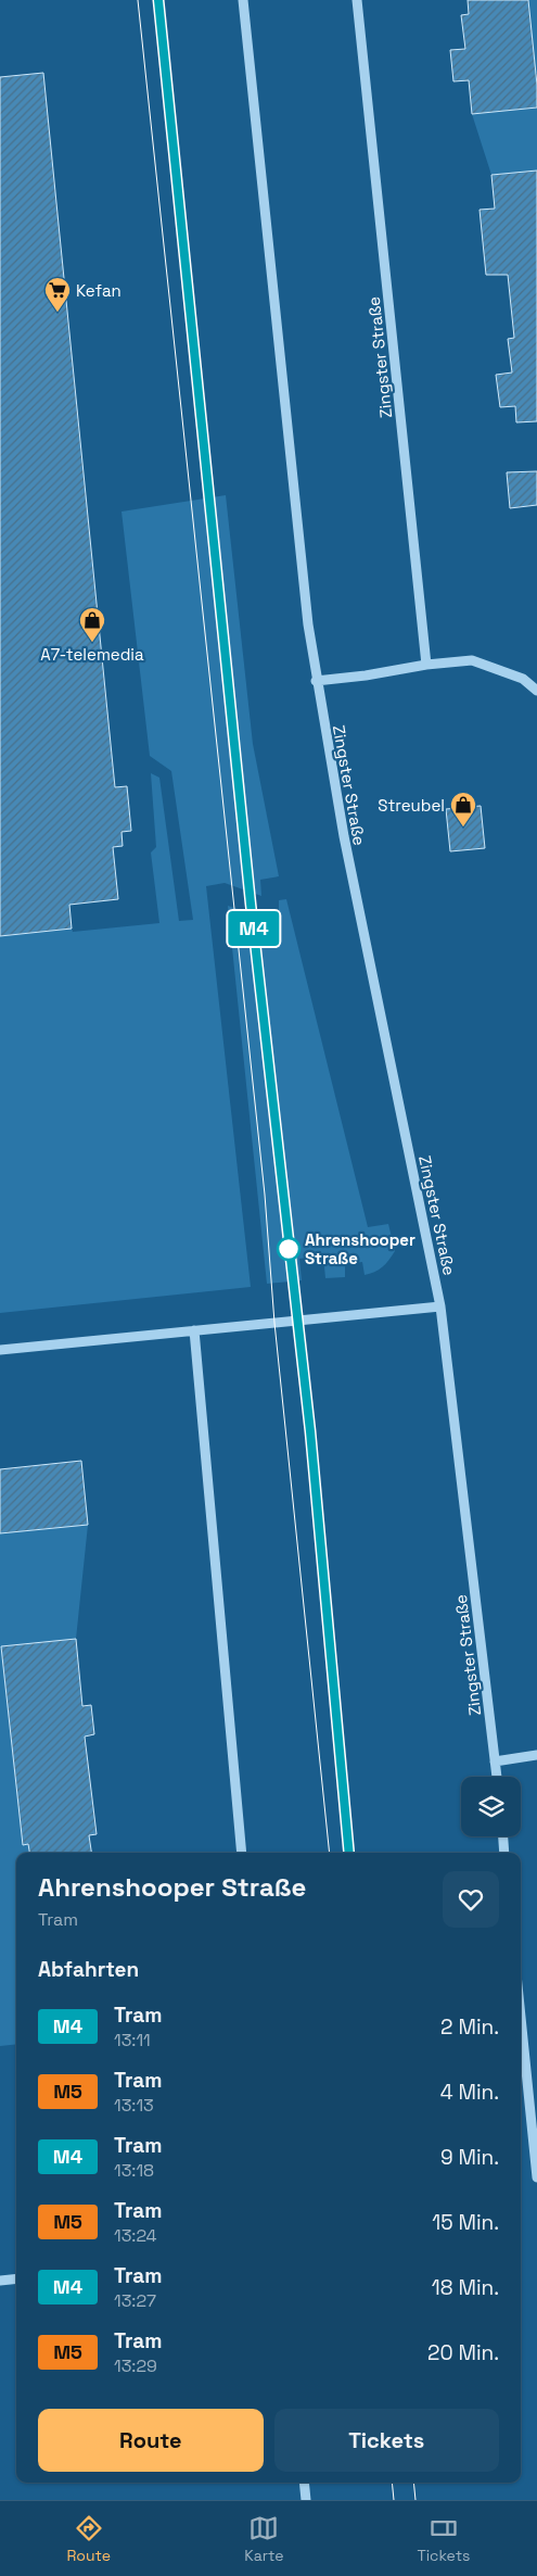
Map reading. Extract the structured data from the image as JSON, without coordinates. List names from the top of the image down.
{
  "streets": {
    "street": ["Zingster Straße"]
  },
  "places": {
    "supermarket": ["Kefan"],
    "shop": ["A7-telemedia", "Streubel"],
    "other": ["Ahrenshooper Straße"]
  },
  "lines": ["tram line M4"],
  "page": {
    "on_map": "M4",
    "heading": [
      ["Ahrenshooper Straße", "Tram"],
      "Abfahrten"
    ],
    "list": [
      {
        "mark": "M4",
        "name": "Tram",
        "note": "13:11",
        "value": "2 Min."
      },
      {
        "mark": "M5",
        "name": "Tram",
        "note": "13:13",
        "value": "4 Min."
      },
      {
        "mark": "M4",
        "name": "Tram",
        "note": "13:18",
        "value": "9 Min."
      },
      {
        "mark": "M5",
        "name": "Tram",
        "note": "13:24",
        "value": "15 Min."
      },
      {
        "mark": "M4",
        "name": "Tram",
        "note": "13:27",
        "value": "18 Min."
      },
      {
        "mark": "M5",
        "name": "Tram",
        "note": "13:29",
        "value": "20 Min."
      }
    ],
    "buttons": ["Route", "Tickets"],
    "tabs": ["Route", "Karte", "Tickets"]
  }
}
